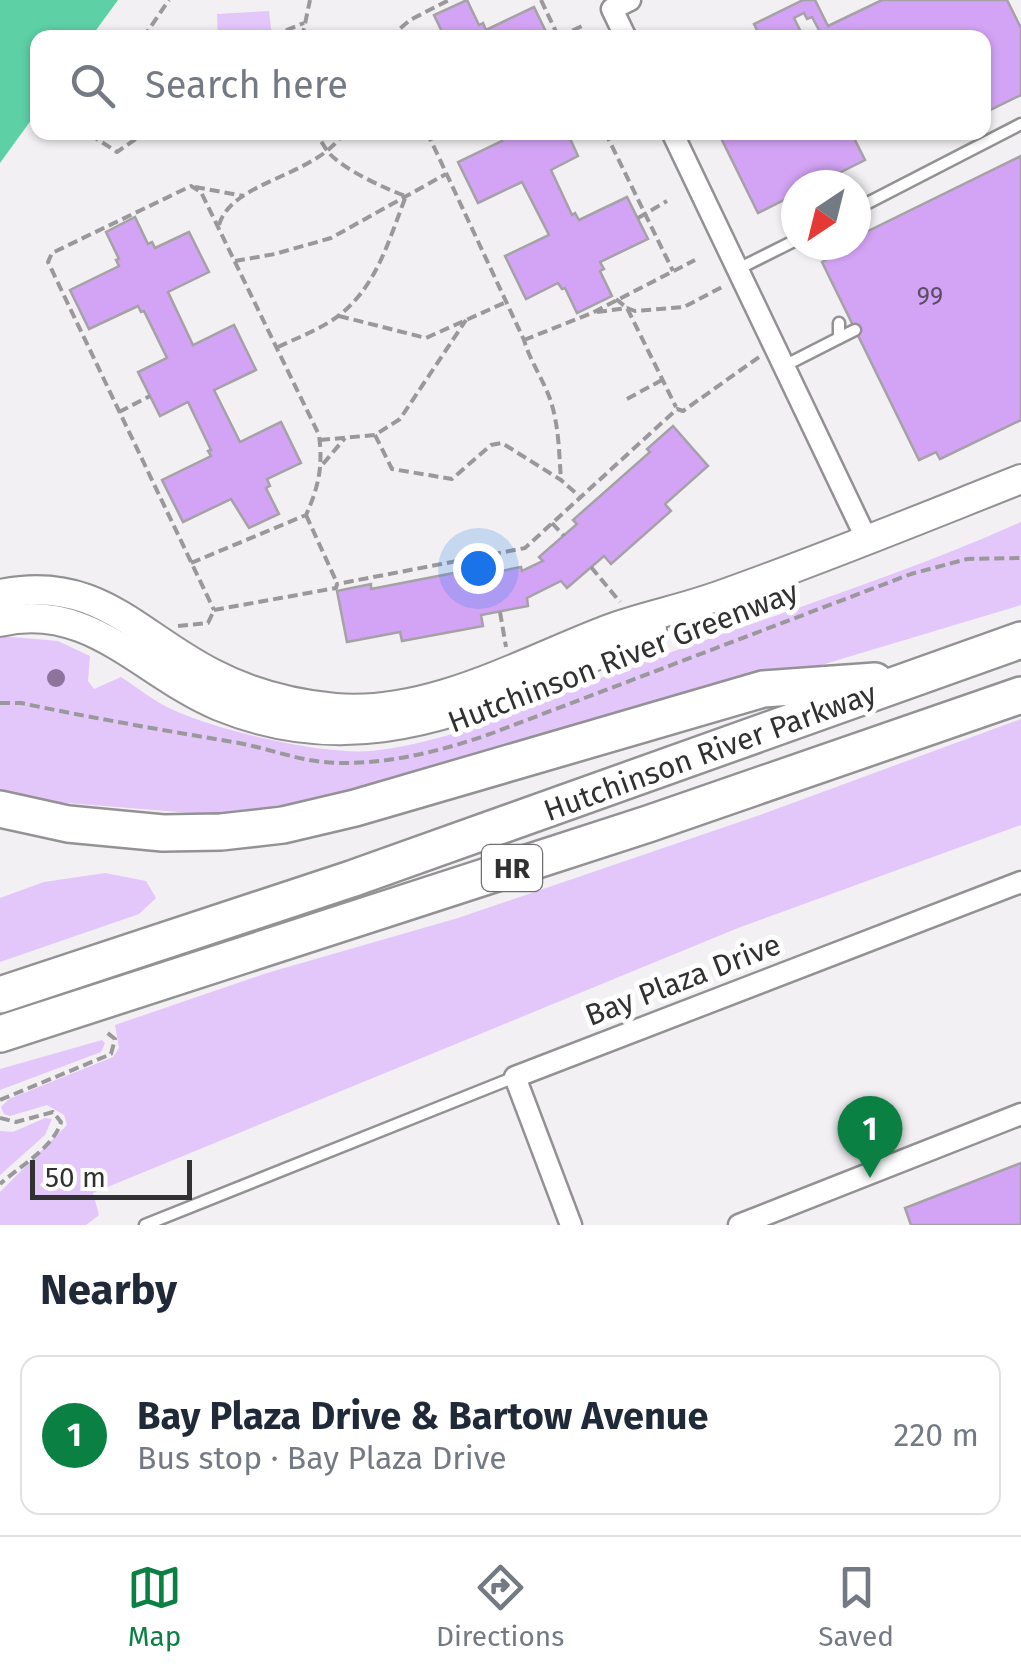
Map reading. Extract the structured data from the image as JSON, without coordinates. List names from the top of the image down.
{
  "streets": {
    "highway": ["Hutchinson River Parkway", "HR"],
    "street": ["Bay Plaza Drive"],
    "path": ["Hutchinson River Greenway"]
  },
  "house_numbers": ["99"],
  "scale_bar": "50 m",
  "north": "bottom left",
  "page": {
    "search": "Search here",
    "pins": "1",
    "scale": "50 m",
    "heading": "Nearby",
    "list": [
      {
        "mark": "1",
        "name": "Bay Plaza Drive & Bartow Avenue",
        "note": "Bus stop · Bay Plaza Drive",
        "value": "220 m"
      }
    ],
    "nav": ["Map", "Directions", "Saved"]
  }
}
